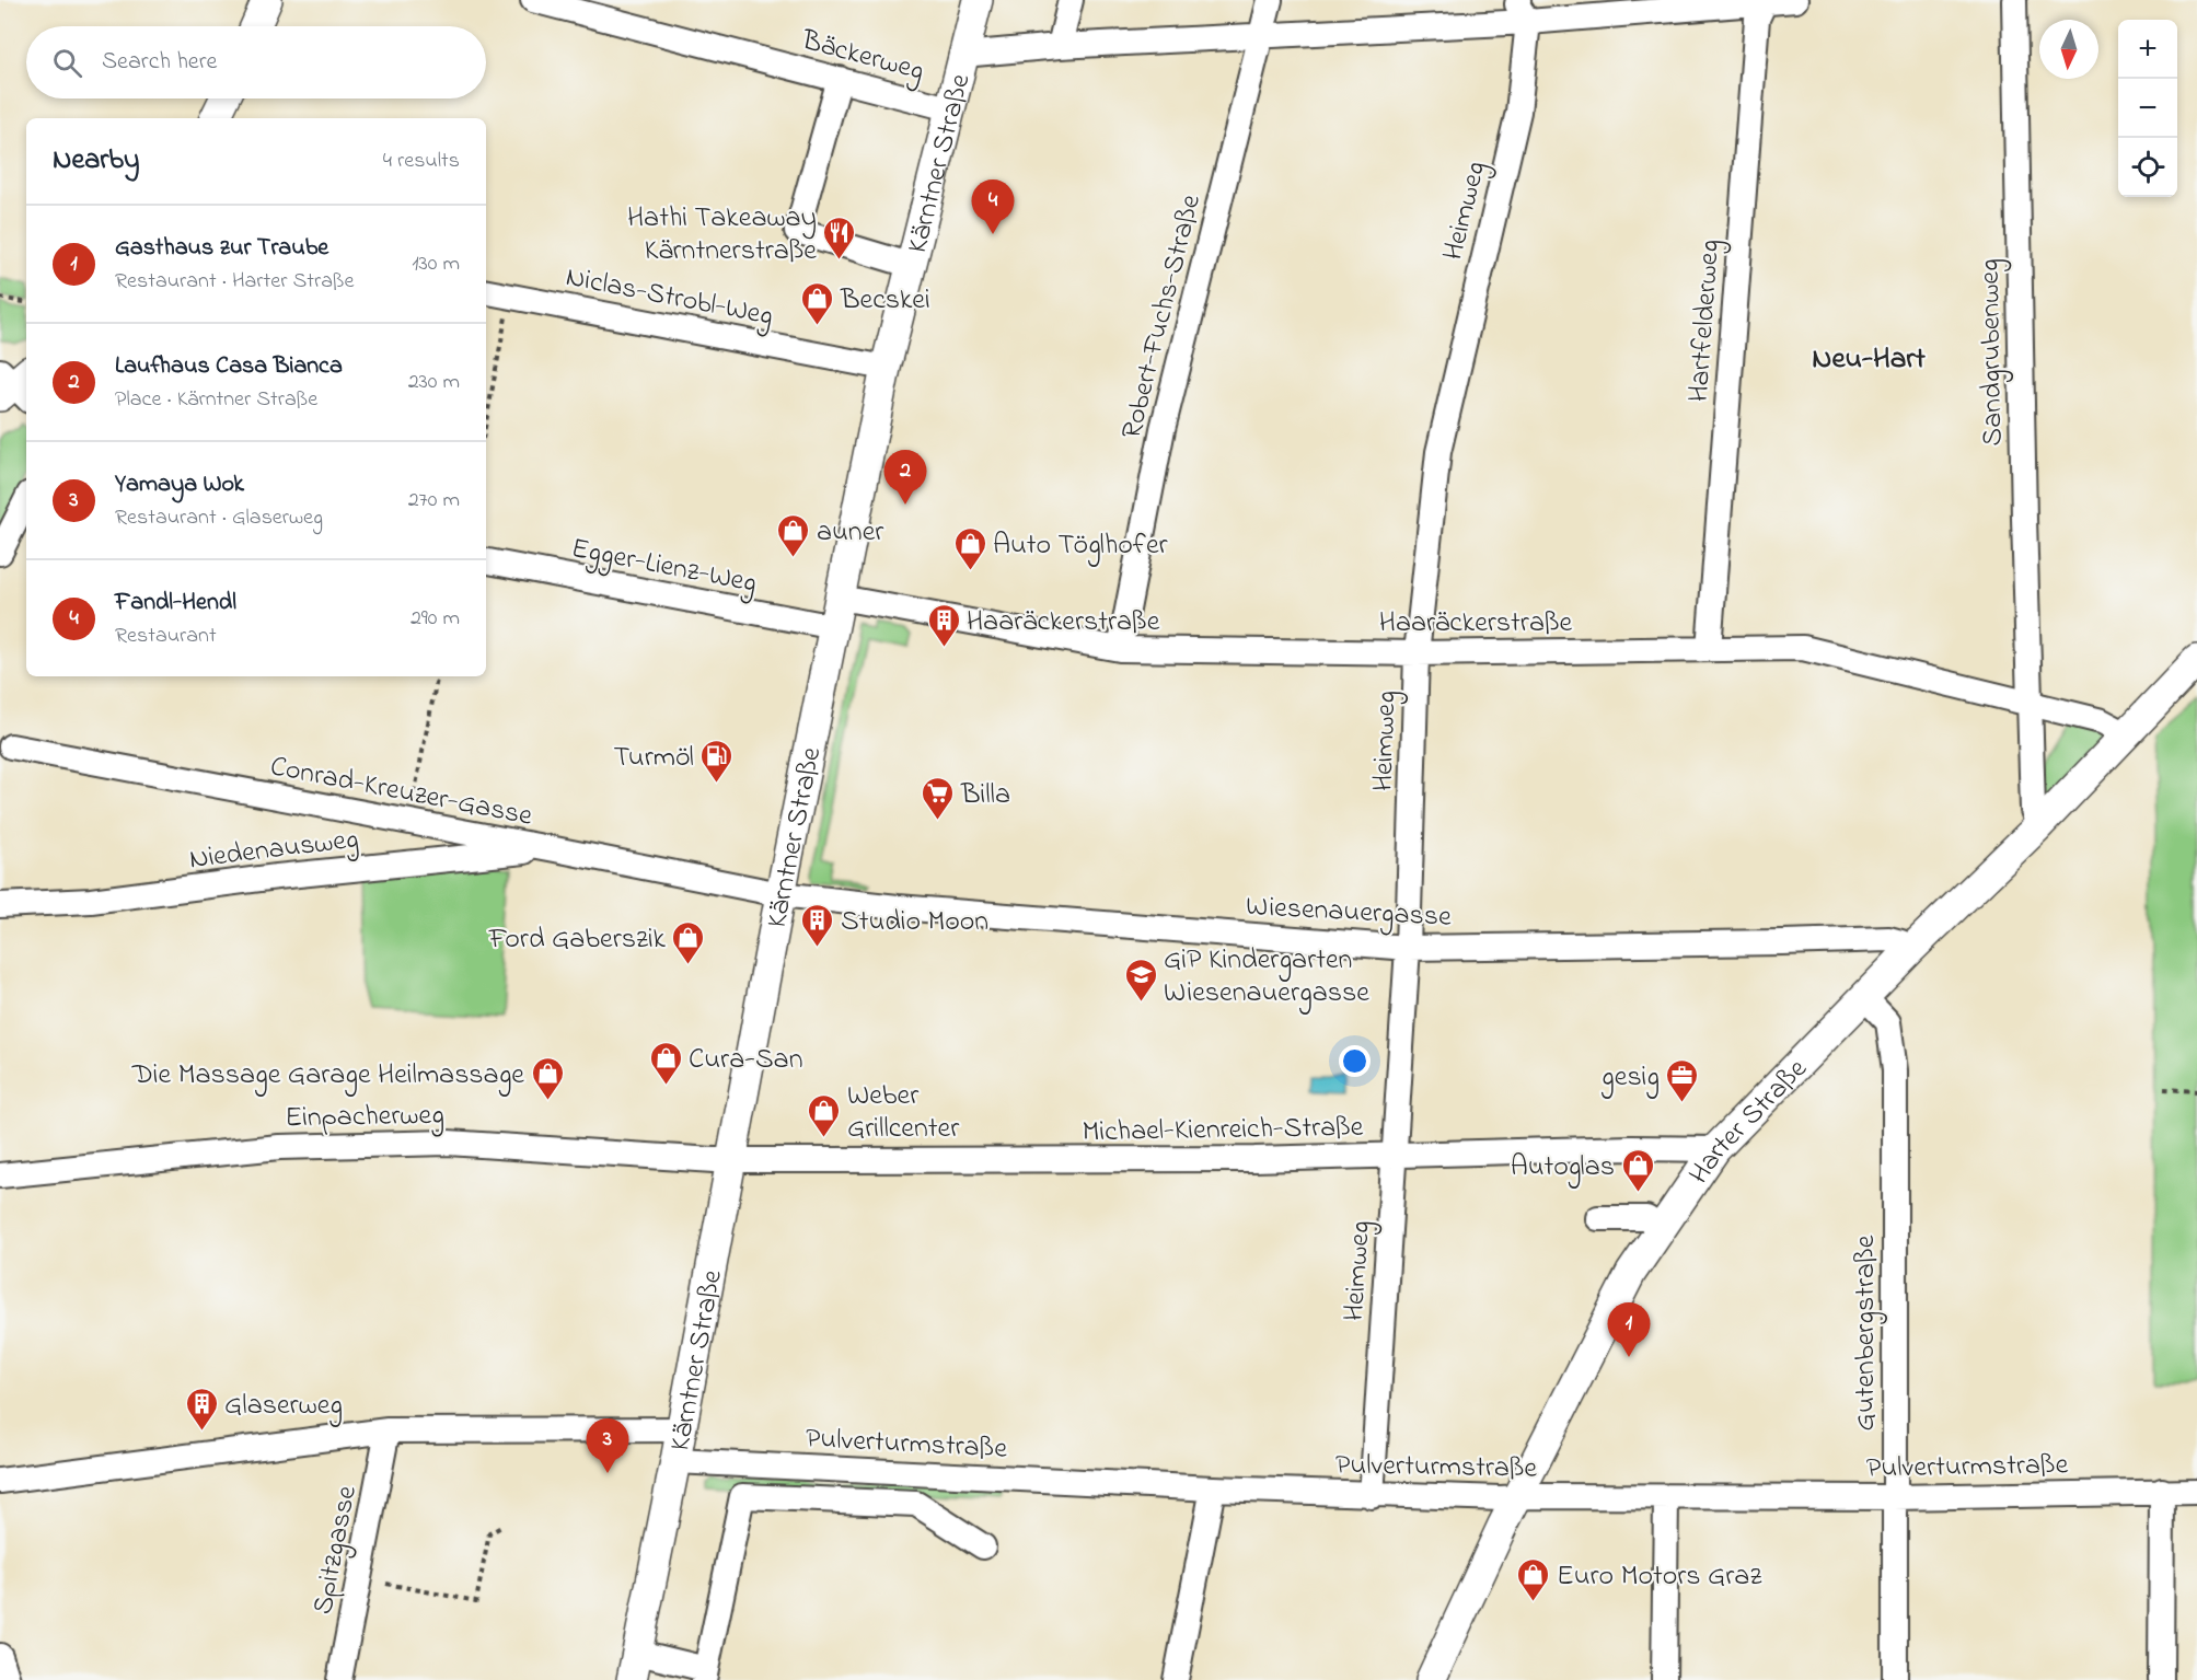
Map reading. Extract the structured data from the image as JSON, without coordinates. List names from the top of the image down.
{
  "streets": {
    "main road": ["Kärntner Straße", "Harter Straße"],
    "street": [
      "Bäckerweg",
      "Heimweg",
      "Niclas-Strobl-Weg",
      "Robert-Fuchs-Straße",
      "Hartfelderweg",
      "Sandgrubenweg",
      "Egger-Lienz-Weg",
      "Haaräckerstraße",
      "Conrad-Kreuzer-Gasse",
      "Niedenausweg",
      "Wiesenauergasse",
      "Einpacherweg",
      "Michael-Kienreich-Straße",
      "Gutenbergstraße",
      "Pulverturmstraße",
      "Spitzgasse"
    ]
  },
  "crossings": [
    ["Bäckerweg", "Kärntner Straße"],
    ["Kärntner Straße", "Niclas-Strobl-Weg"],
    ["Kärntner Straße", "Egger-Lienz-Weg"],
    ["Kärntner Straße", "Haaräckerstraße"],
    ["Kärntner Straße", "Conrad-Kreuzer-Gasse"],
    ["Kärntner Straße", "Wiesenauergasse"],
    ["Kärntner Straße", "Einpacherweg"],
    ["Kärntner Straße", "Michael-Kienreich-Straße"],
    ["Kärntner Straße", "Pulverturmstraße"],
    ["Heimweg", "Haaräckerstraße"],
    ["Heimweg", "Wiesenauergasse"],
    ["Heimweg", "Michael-Kienreich-Straße"],
    ["Heimweg", "Pulverturmstraße"],
    ["Robert-Fuchs-Straße", "Haaräckerstraße"],
    ["Hartfelderweg", "Haaräckerstraße"],
    ["Sandgrubenweg", "Haaräckerstraße"],
    ["Haaräckerstraße", "Harter Straße"],
    ["Conrad-Kreuzer-Gasse", "Niedenausweg"],
    ["Conrad-Kreuzer-Gasse", "Wiesenauergasse"],
    ["Wiesenauergasse", "Harter Straße"],
    ["Einpacherweg", "Michael-Kienreich-Straße"],
    ["Harter Straße", "Michael-Kienreich-Straße"],
    ["Harter Straße", "Gutenbergstraße"],
    ["Harter Straße", "Pulverturmstraße"],
    ["Gutenbergstraße", "Pulverturmstraße"]
  ],
  "districts": ["Neu-Hart"],
  "places": {
    "restaurant": ["Hathi Takeaway Kärntnerstraße"],
    "shop": [
      "Becskei",
      "auner",
      "Auto Töglhofer",
      "Ford Gaberszik",
      "Cura-San",
      "Die Massage Garage Heilmassage",
      "Weber Grillcenter",
      "Autoglas",
      "Euro Motors Graz"
    ],
    "building": ["Haaräckerstraße", "Studio Moon", "Glaserweg"],
    "fuel station": ["Turmöl"],
    "supermarket": ["Billa"],
    "school or university": ["GiP Kindergarten Wiesenauergasse"],
    "office": ["gesig"]
  },
  "north": "bottom",
  "page": {
    "map_buttons": ["+", "−"],
    "search": "Search here",
    "heading": ["Nearby", "4 results"],
    "pins": [
      "4",
      "2",
      "1",
      "3"
    ],
    "list": [
      {
        "mark": "1",
        "name": "Gasthaus zur Traube",
        "note": "Restaurant · Harter Straße",
        "value": "130 m"
      },
      {
        "mark": "2",
        "name": "Laufhaus Casa Bianca",
        "note": "Place · Kärntner Straße",
        "value": "230 m"
      },
      {
        "mark": "3",
        "name": "Yamaya Wok",
        "note": "Restaurant · Glaserweg",
        "value": "270 m"
      },
      {
        "mark": "4",
        "name": "Fandl-Hendl",
        "note": "Restaurant",
        "value": "290 m"
      }
    ]
  }
}
